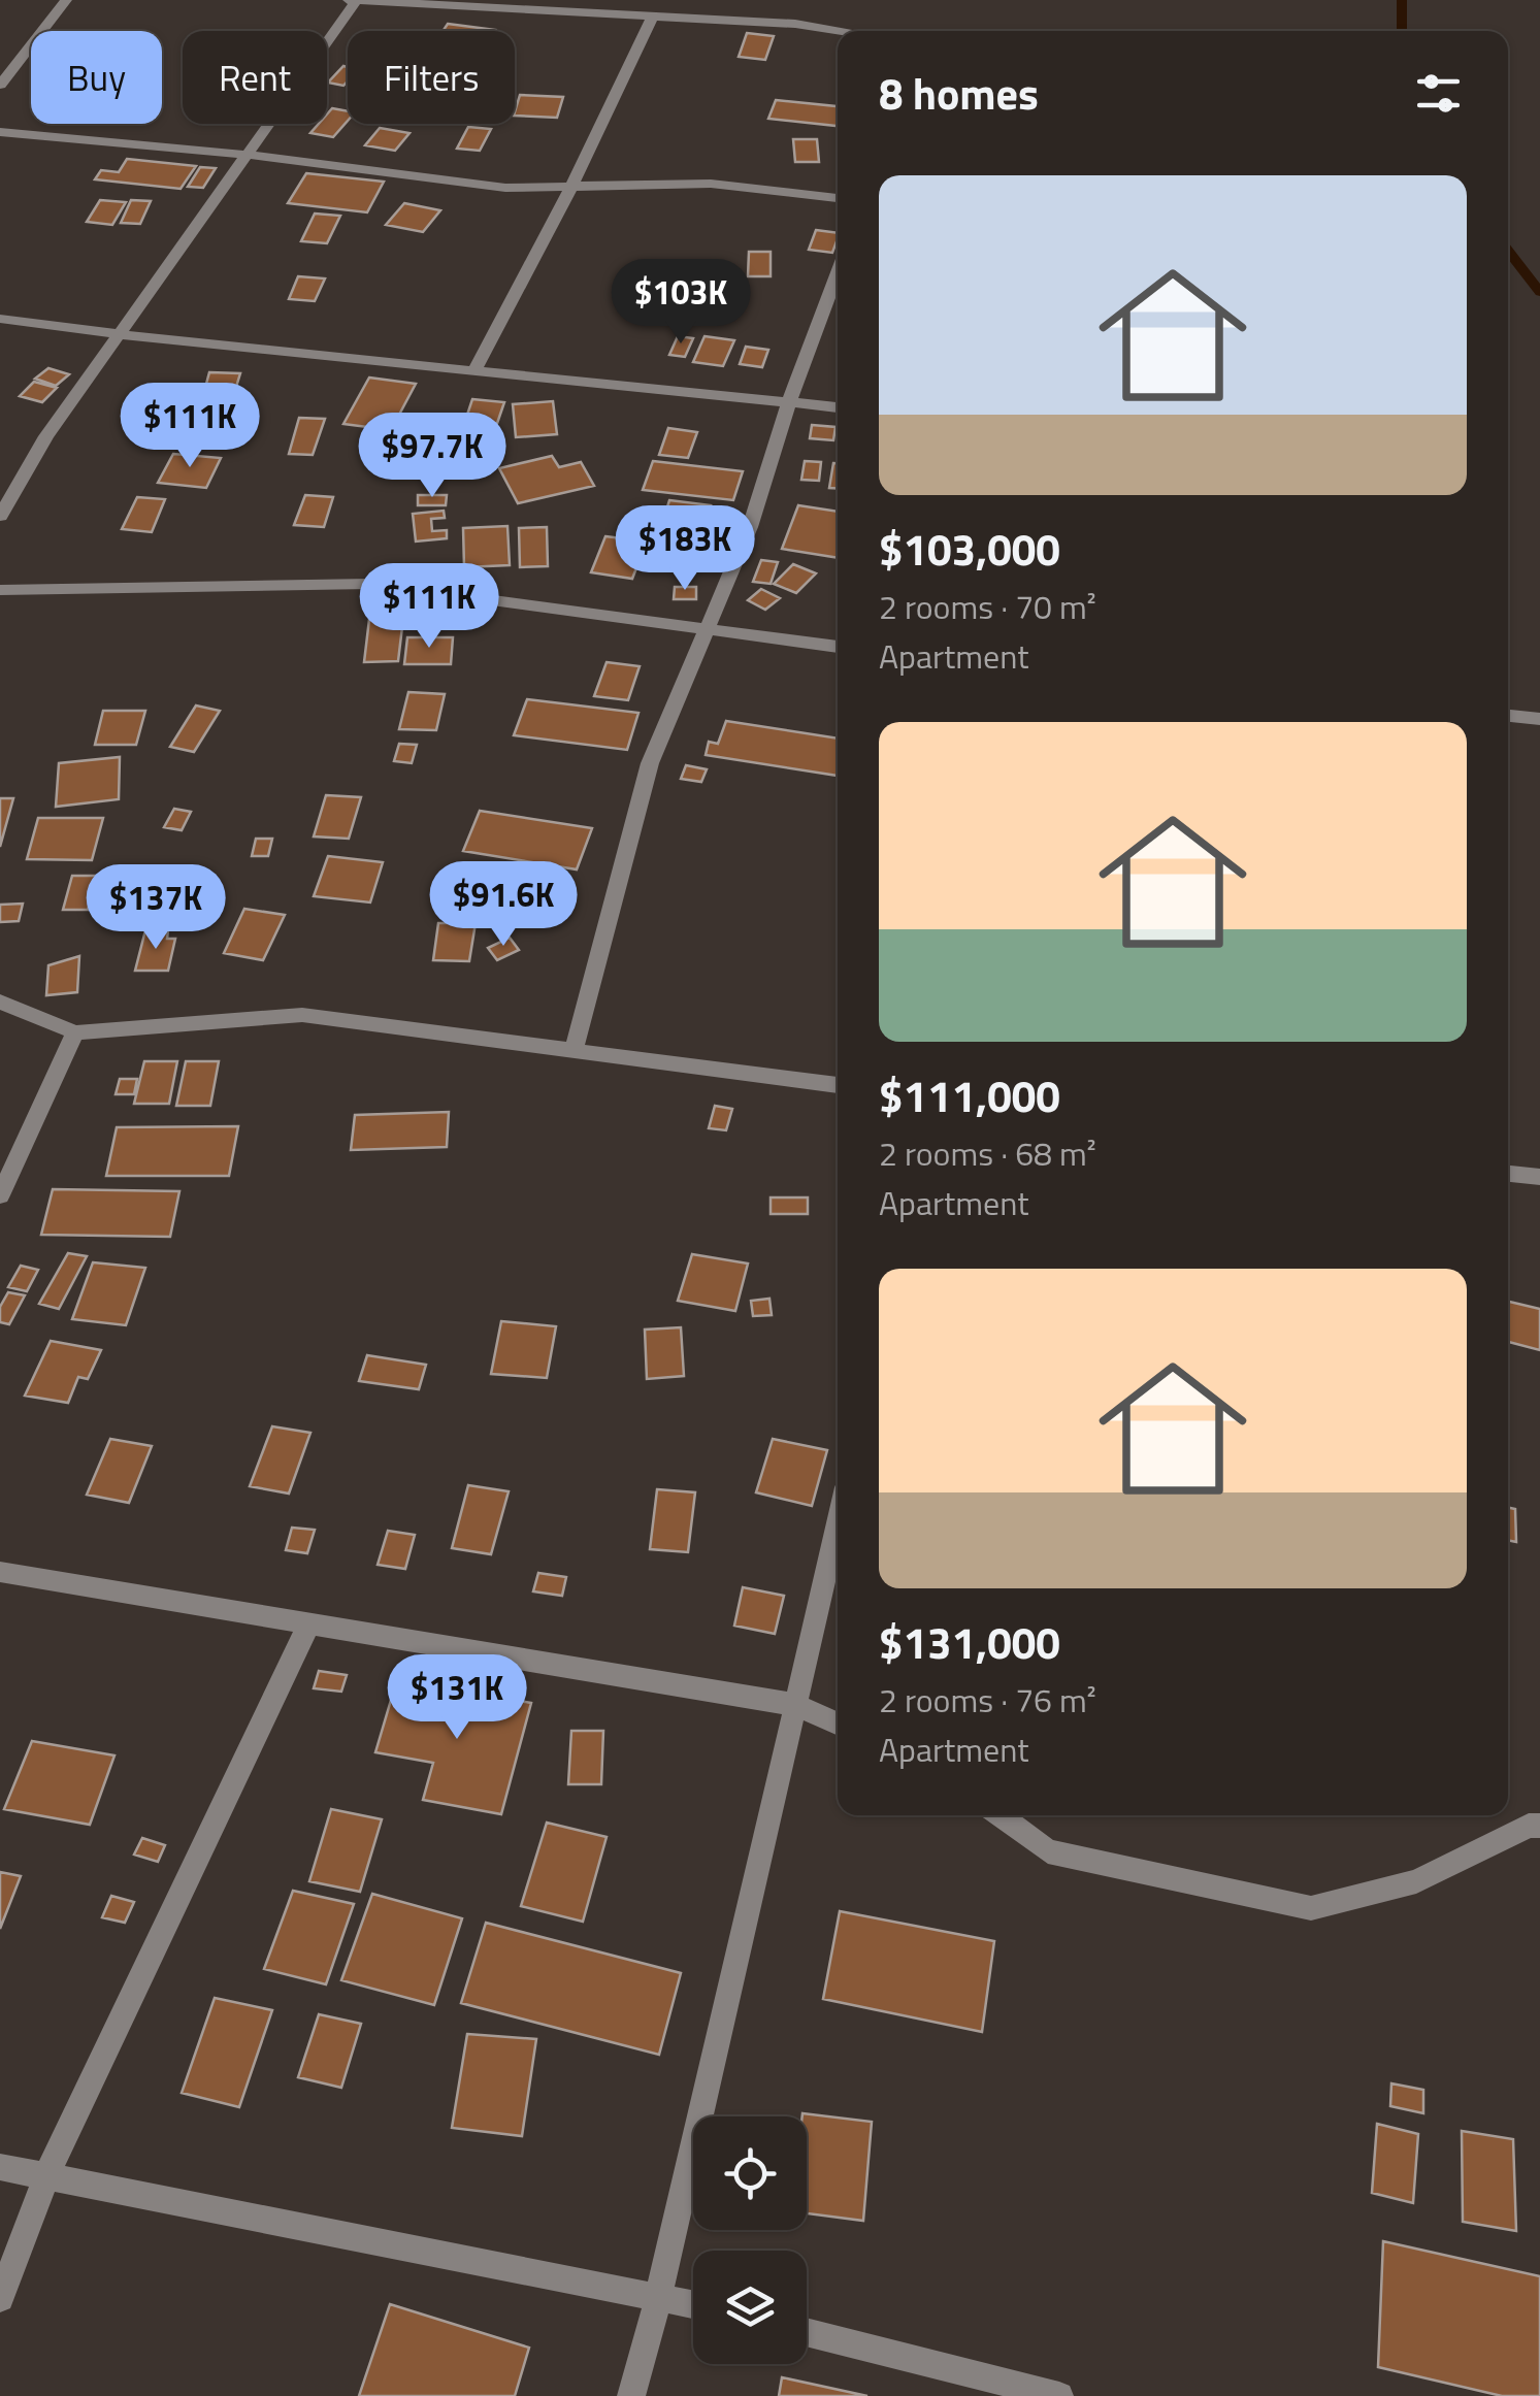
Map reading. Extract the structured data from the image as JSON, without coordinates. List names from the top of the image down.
{
  "page": {
    "chip": ["Buy", "Rent", "Filters"],
    "heading": "8 homes",
    "list": [
      {
        "name": "$103,000",
        "note": "2 rooms · 70 m² · Apartment"
      },
      {
        "name": "$111,000",
        "note": "2 rooms · 68 m² · Apartment"
      },
      {
        "name": "$131,000",
        "note": "2 rooms · 76 m² · Apartment"
      }
    ],
    "price": [
      "$103K",
      "$111K",
      "$97.7K",
      "$183K",
      "$111K",
      "$91.6K",
      "$137K",
      "$131K"
    ]
  }
}
